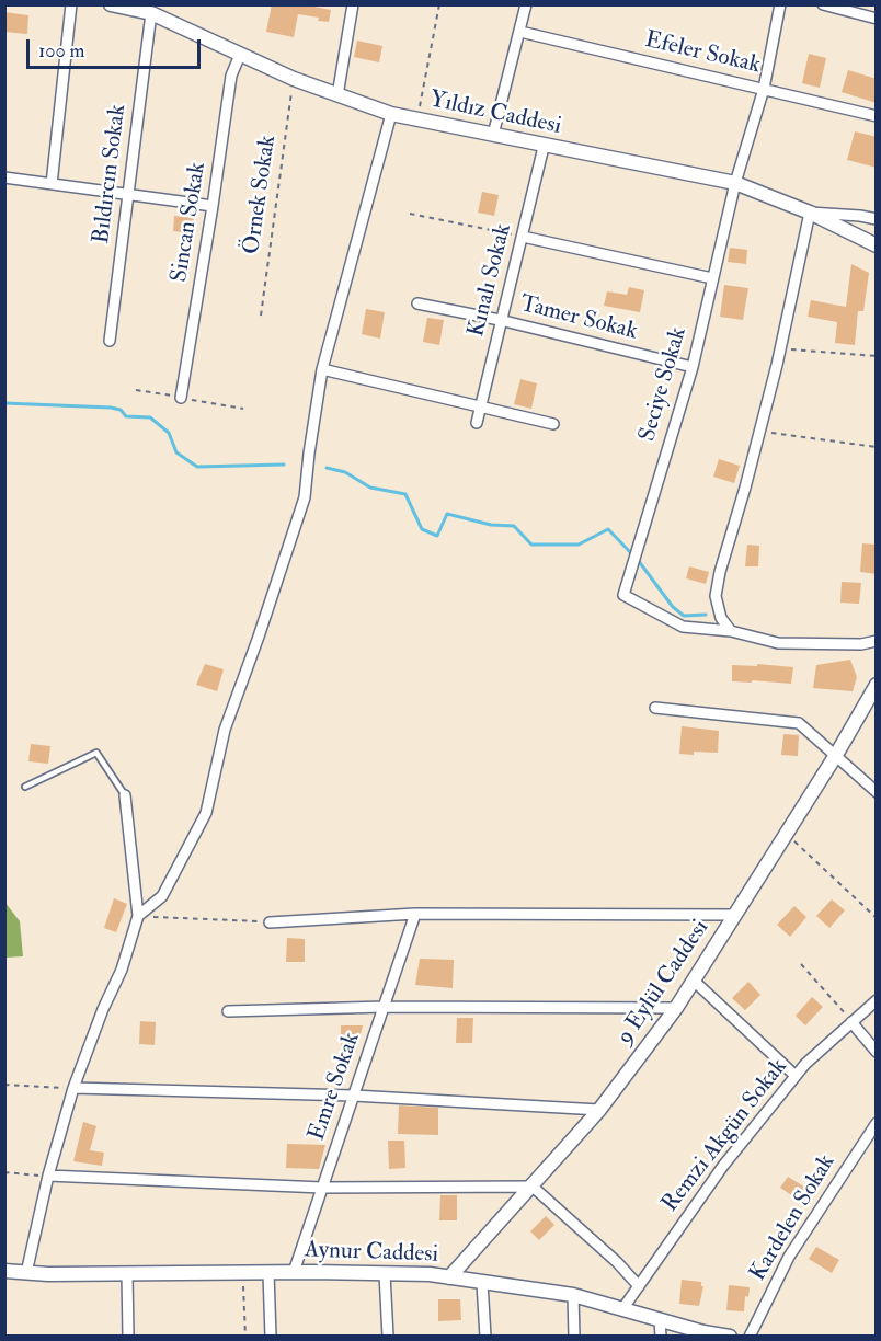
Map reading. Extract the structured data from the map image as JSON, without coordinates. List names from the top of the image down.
{
  "streets": {
    "street": [
      "Efeler Sokak",
      "Yıldız Caddesi",
      "Bıldırcın Sokak",
      "Sincan Sokak",
      "Kınalı Sokak",
      "Tamer Sokak",
      "Seciye Sokak",
      "9 Eylül Caddesi",
      "Emre Sokak",
      "Remzi Akgün Sokak",
      "Kardelen Sokak",
      "Aynur Caddesi"
    ],
    "path": ["Örnek Sokak"]
  },
  "crossings": [
    ["Efeler Sokak", "Seciye Sokak"],
    ["Yıldız Caddesi", "Bıldırcın Sokak"],
    ["Yıldız Caddesi", "Örnek Sokak"],
    ["Yıldız Caddesi", "Sincan Sokak"],
    ["Yıldız Caddesi", "Kınalı Sokak"],
    ["Yıldız Caddesi", "Seciye Sokak"],
    ["Kınalı Sokak", "Tamer Sokak"],
    ["Tamer Sokak", "Seciye Sokak"],
    ["9 Eylül Caddesi", "Aynur Caddesi"],
    ["Emre Sokak", "Aynur Caddesi"],
    ["Remzi Akgün Sokak", "Aynur Caddesi"]
  ],
  "scale_bar": "100 m"
}
